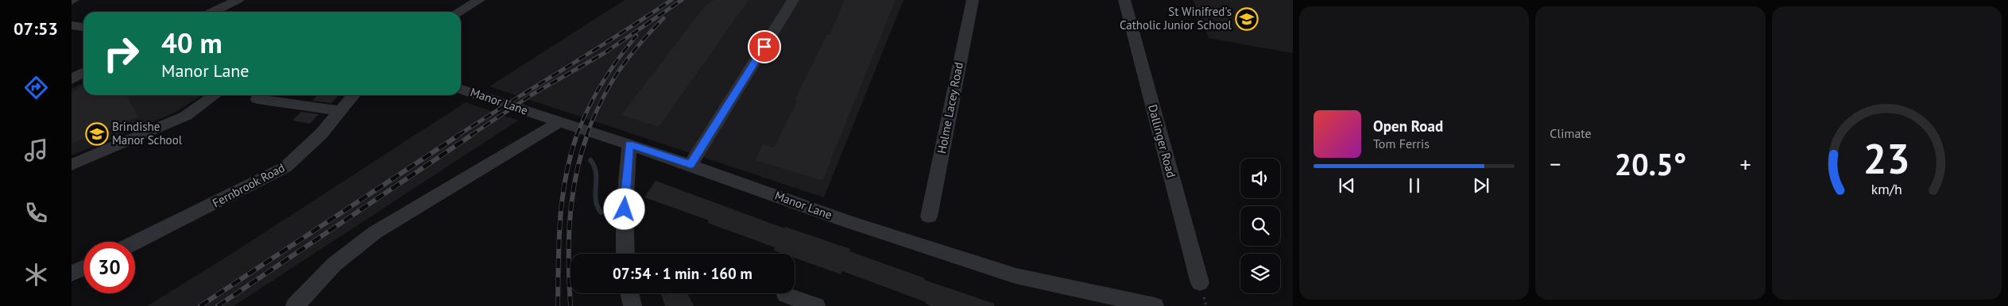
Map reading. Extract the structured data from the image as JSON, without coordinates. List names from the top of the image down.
{
  "streets": {
    "street": [
      "Manor Lane",
      "Holme Lacey Road",
      "Dallinger Road",
      "Fernbrook Road"
    ]
  },
  "places": {
    "school or university": ["St Winifred's Catholic Junior School", "Brindishe Manor School"]
  },
  "page": {
    "tabs": "07:53",
    "tile": "Climate",
    "turn": ["40 m", "Manor Lane"],
    "song": ["Open Road", "Tom Ferris"],
    "heat": ["−", "20.5°", "+"],
    "limit": "30",
    "trip": "07:54 · 1 min · 160 m",
    "gauge": ["23", "km/h"]
  }
}
